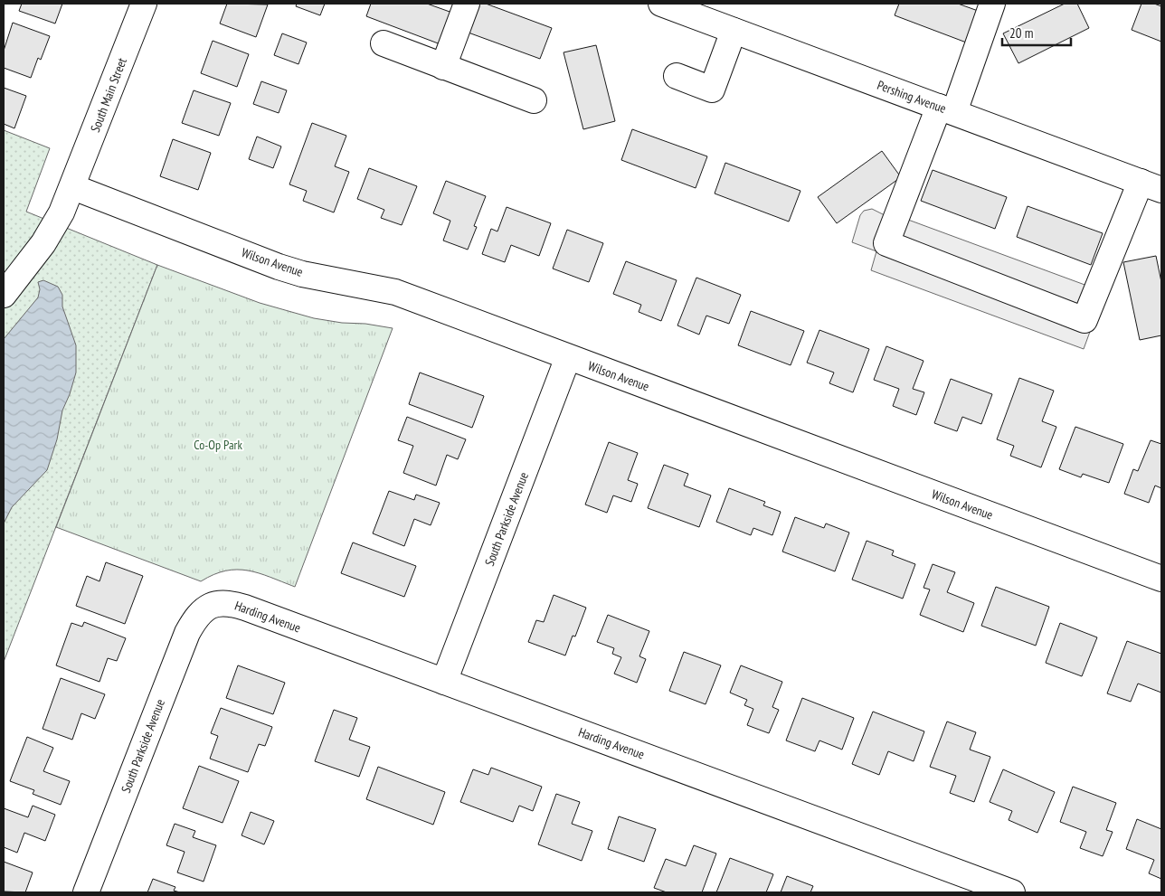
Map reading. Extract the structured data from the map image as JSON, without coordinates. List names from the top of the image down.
{
  "streets": {
    "street": [
      "South Main Street",
      "Pershing Avenue",
      "Wilson Avenue",
      "South Parkside Avenue",
      "Harding Avenue"
    ]
  },
  "crossings": [
    ["South Main Street", "Wilson Avenue"],
    ["Wilson Avenue", "South Parkside Avenue"],
    ["South Parkside Avenue", "Harding Avenue"]
  ],
  "parks": ["Co-Op Park"],
  "scale_bar": "20 m"
}
